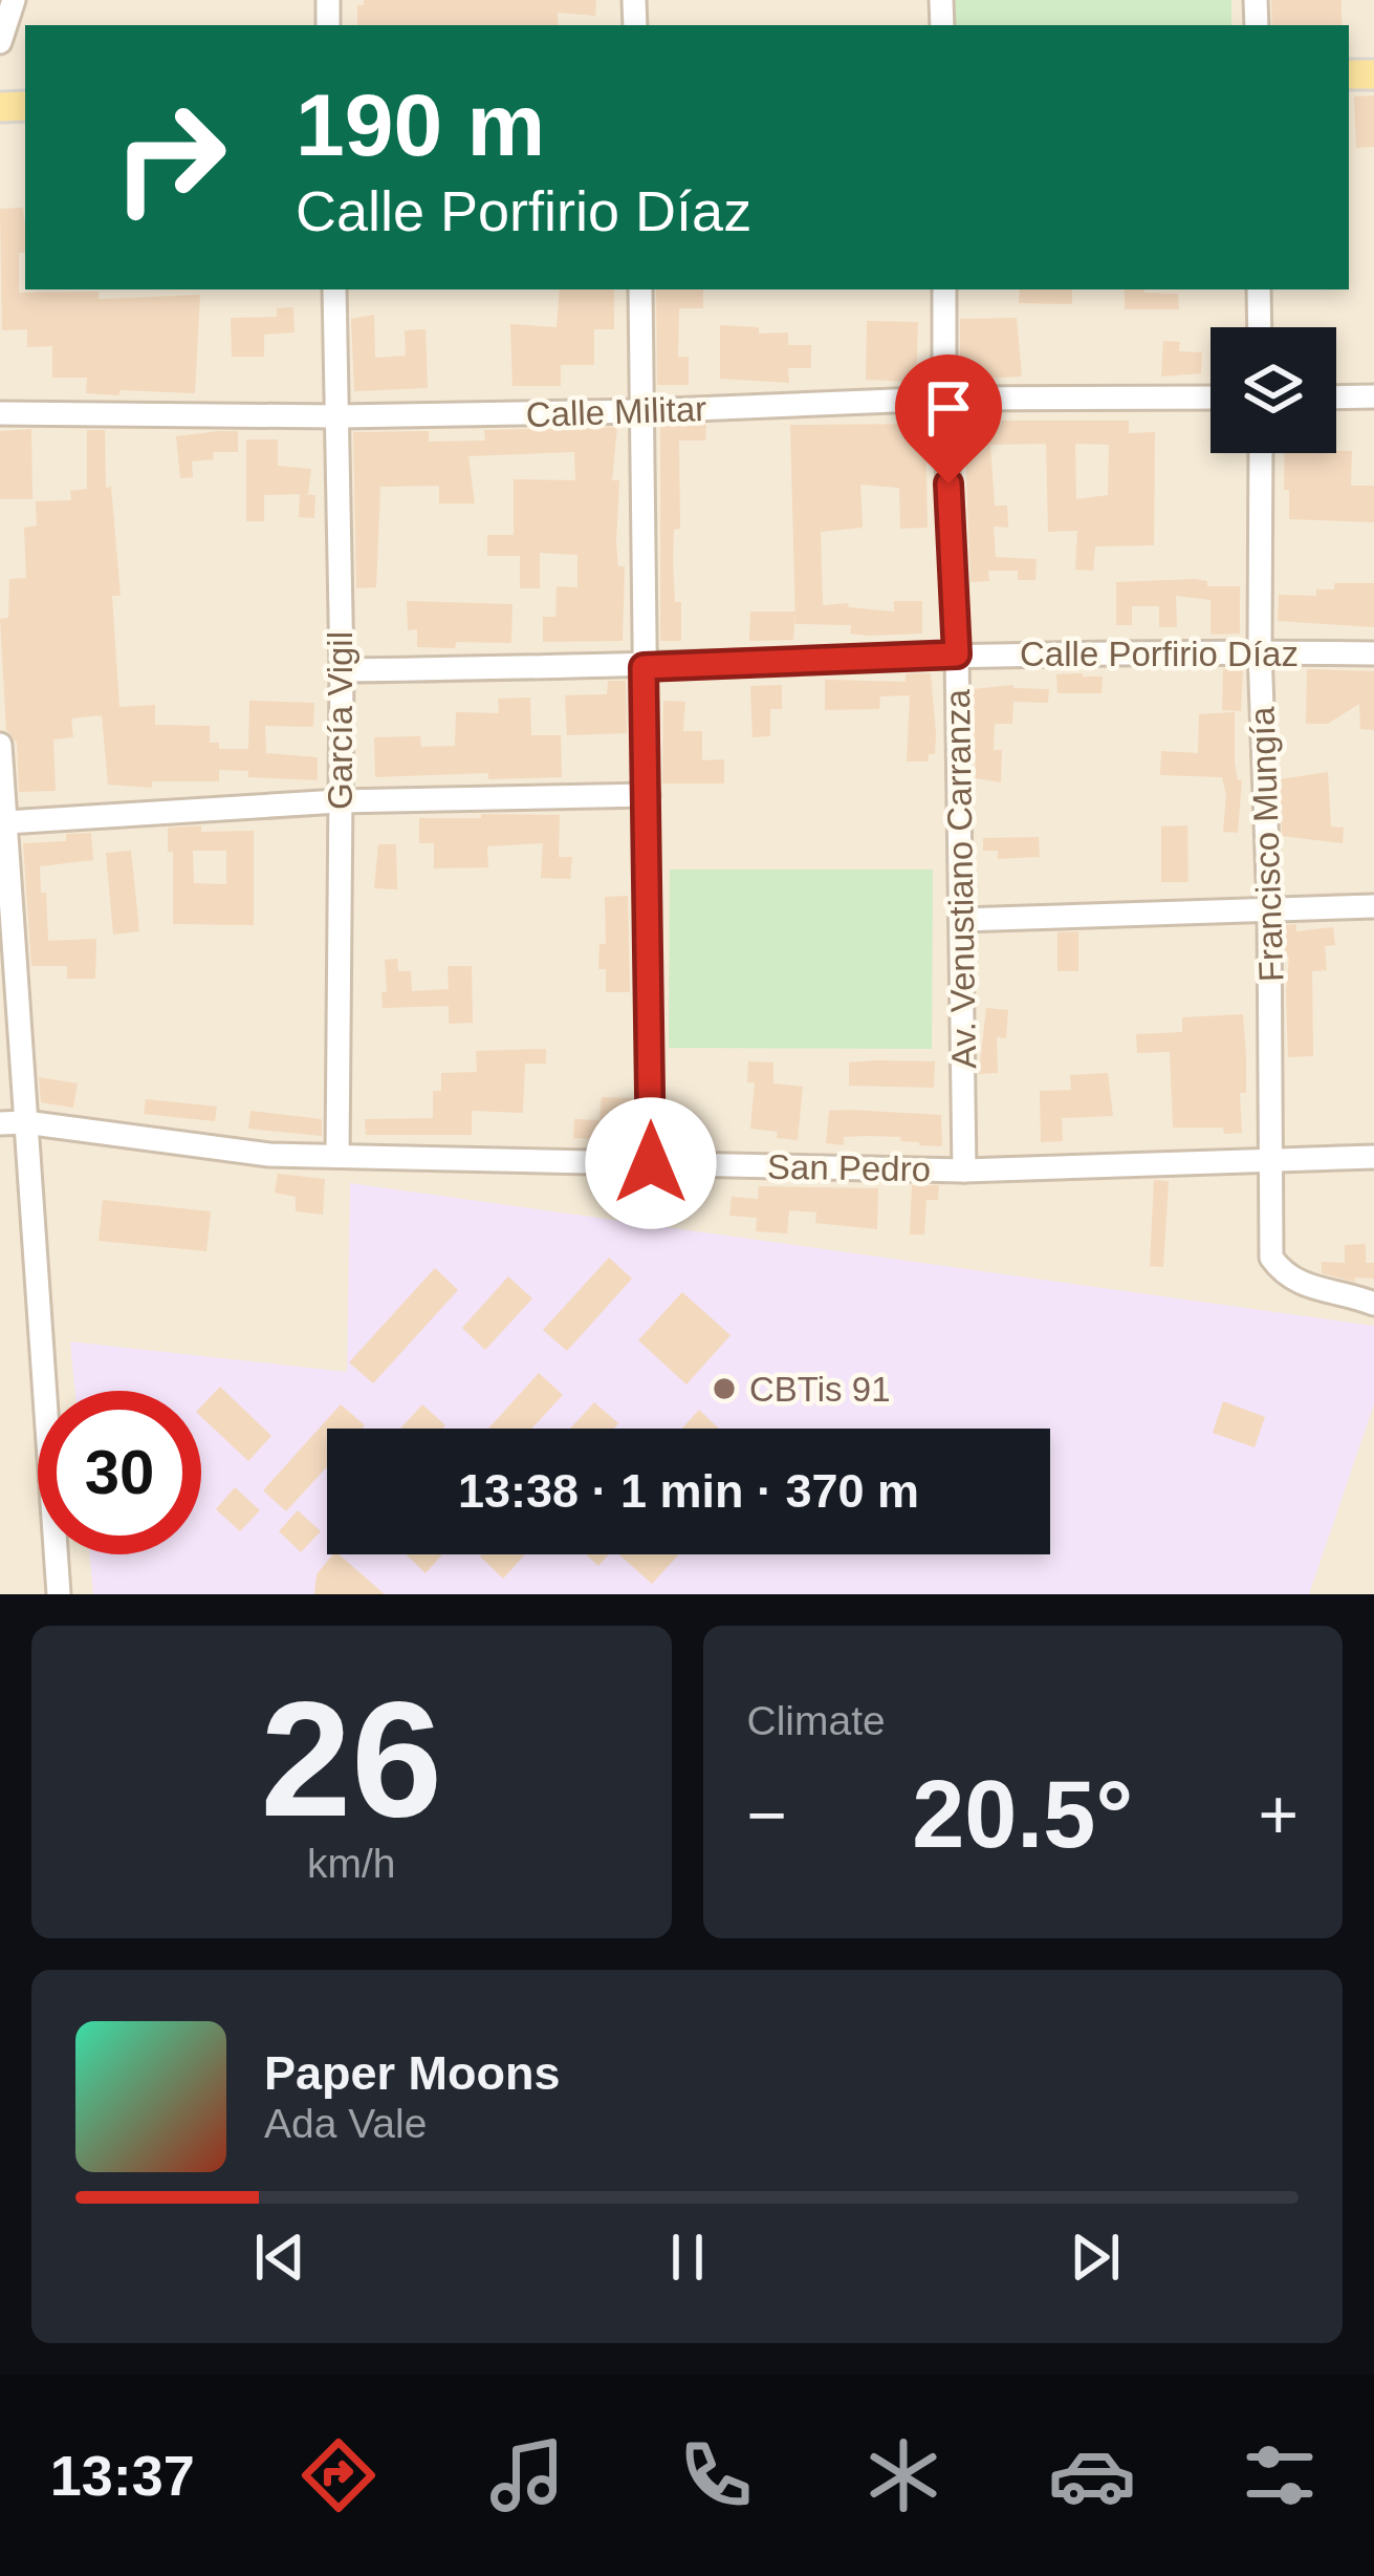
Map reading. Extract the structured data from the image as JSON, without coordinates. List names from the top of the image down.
{
  "streets": {
    "street": [
      "Calle Militar",
      "Calle Porfirio Díaz",
      "García Vigil",
      "Francisco Mungía",
      "Av. Venustiano Carranza",
      "San Pedro"
    ]
  },
  "crossings": [
    ["Calle Militar", "García Vigil"],
    ["Calle Militar", "Av. Venustiano Carranza"],
    ["Calle Porfirio Díaz", "García Vigil"],
    ["Calle Porfirio Díaz", "Francisco Mungía"],
    ["Calle Porfirio Díaz", "Av. Venustiano Carranza"],
    ["García Vigil", "San Pedro"],
    ["Francisco Mungía", "San Pedro"],
    ["Av. Venustiano Carranza", "San Pedro"]
  ],
  "places": ["CBTis 91"],
  "page": {
    "turn": ["190 m", "Calle Porfirio Díaz"],
    "limit": "30",
    "trip": "13:38 · 1 min · 370 m",
    "tile": [
      ["26", "km/h"],
      "Climate"
    ],
    "heat": ["−", "20.5°", "+"],
    "song": ["Paper Moons", "Ada Vale"],
    "tabs": "13:37"
  }
}
